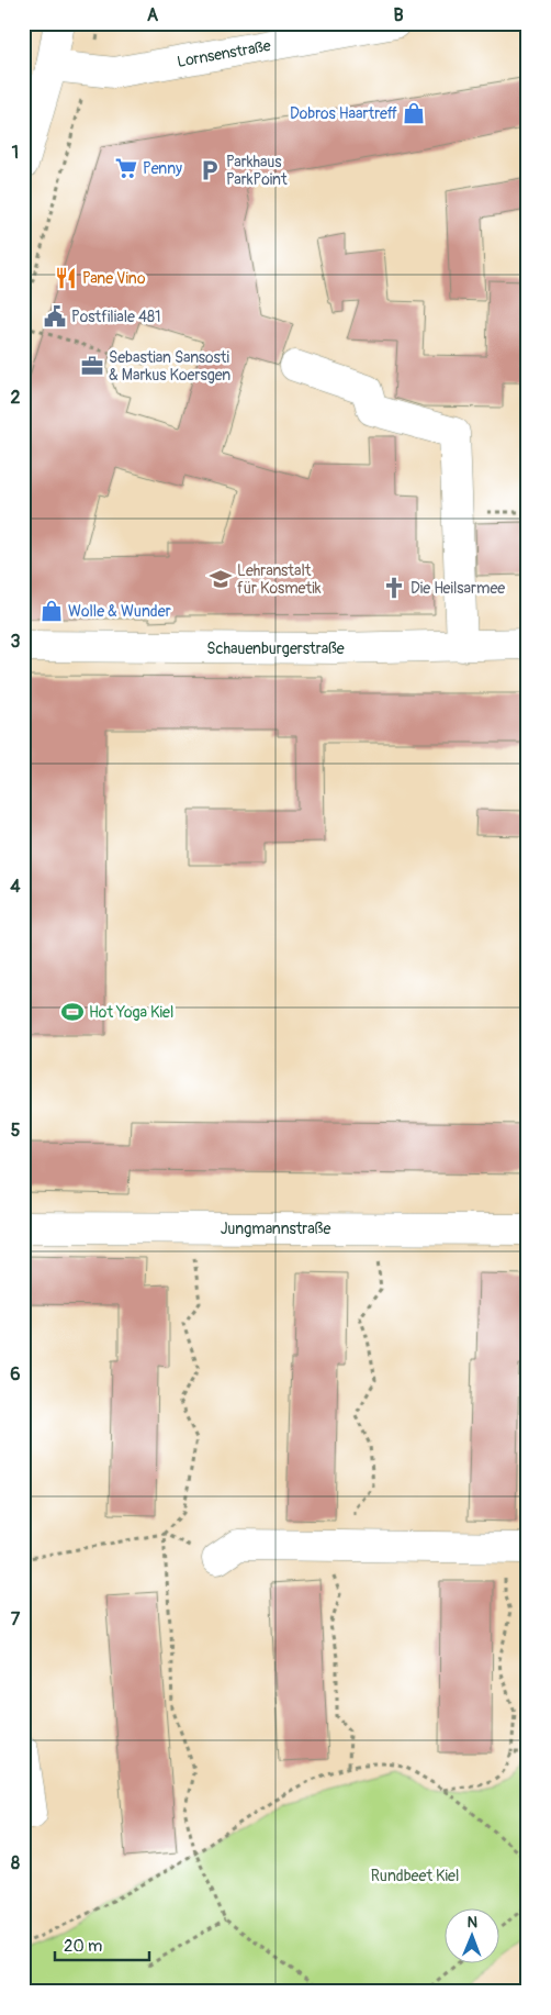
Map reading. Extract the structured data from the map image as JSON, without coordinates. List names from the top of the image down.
{
  "streets": {
    "street": ["Lornsenstraße", "Schauenburgerstraße", "Jungmannstraße"]
  },
  "parks": ["Rundbeet Kiel"],
  "places": {
    "shop": ["Dobros Haartreff", "Wolle & Wunder"],
    "supermarket": ["Penny"],
    "parking": ["Parkhaus ParkPoint"],
    "restaurant": ["Pane Vino"],
    "public building": ["Postfiliale 481"],
    "office": ["Sebastian Sansosti & Markus Koersgen"],
    "school or university": ["Lehranstalt für Kosmetik"],
    "church": ["Die Heilsarmee"],
    "sports": ["Hot Yoga Kiel"]
  },
  "scale_bar": "20 m",
  "north": "top",
  "grid": {
    "columns": ["A", "B"],
    "rows": [
      "1",
      "2",
      "3",
      "4",
      "5",
      "6",
      "7",
      "8"
    ]
  }
}
